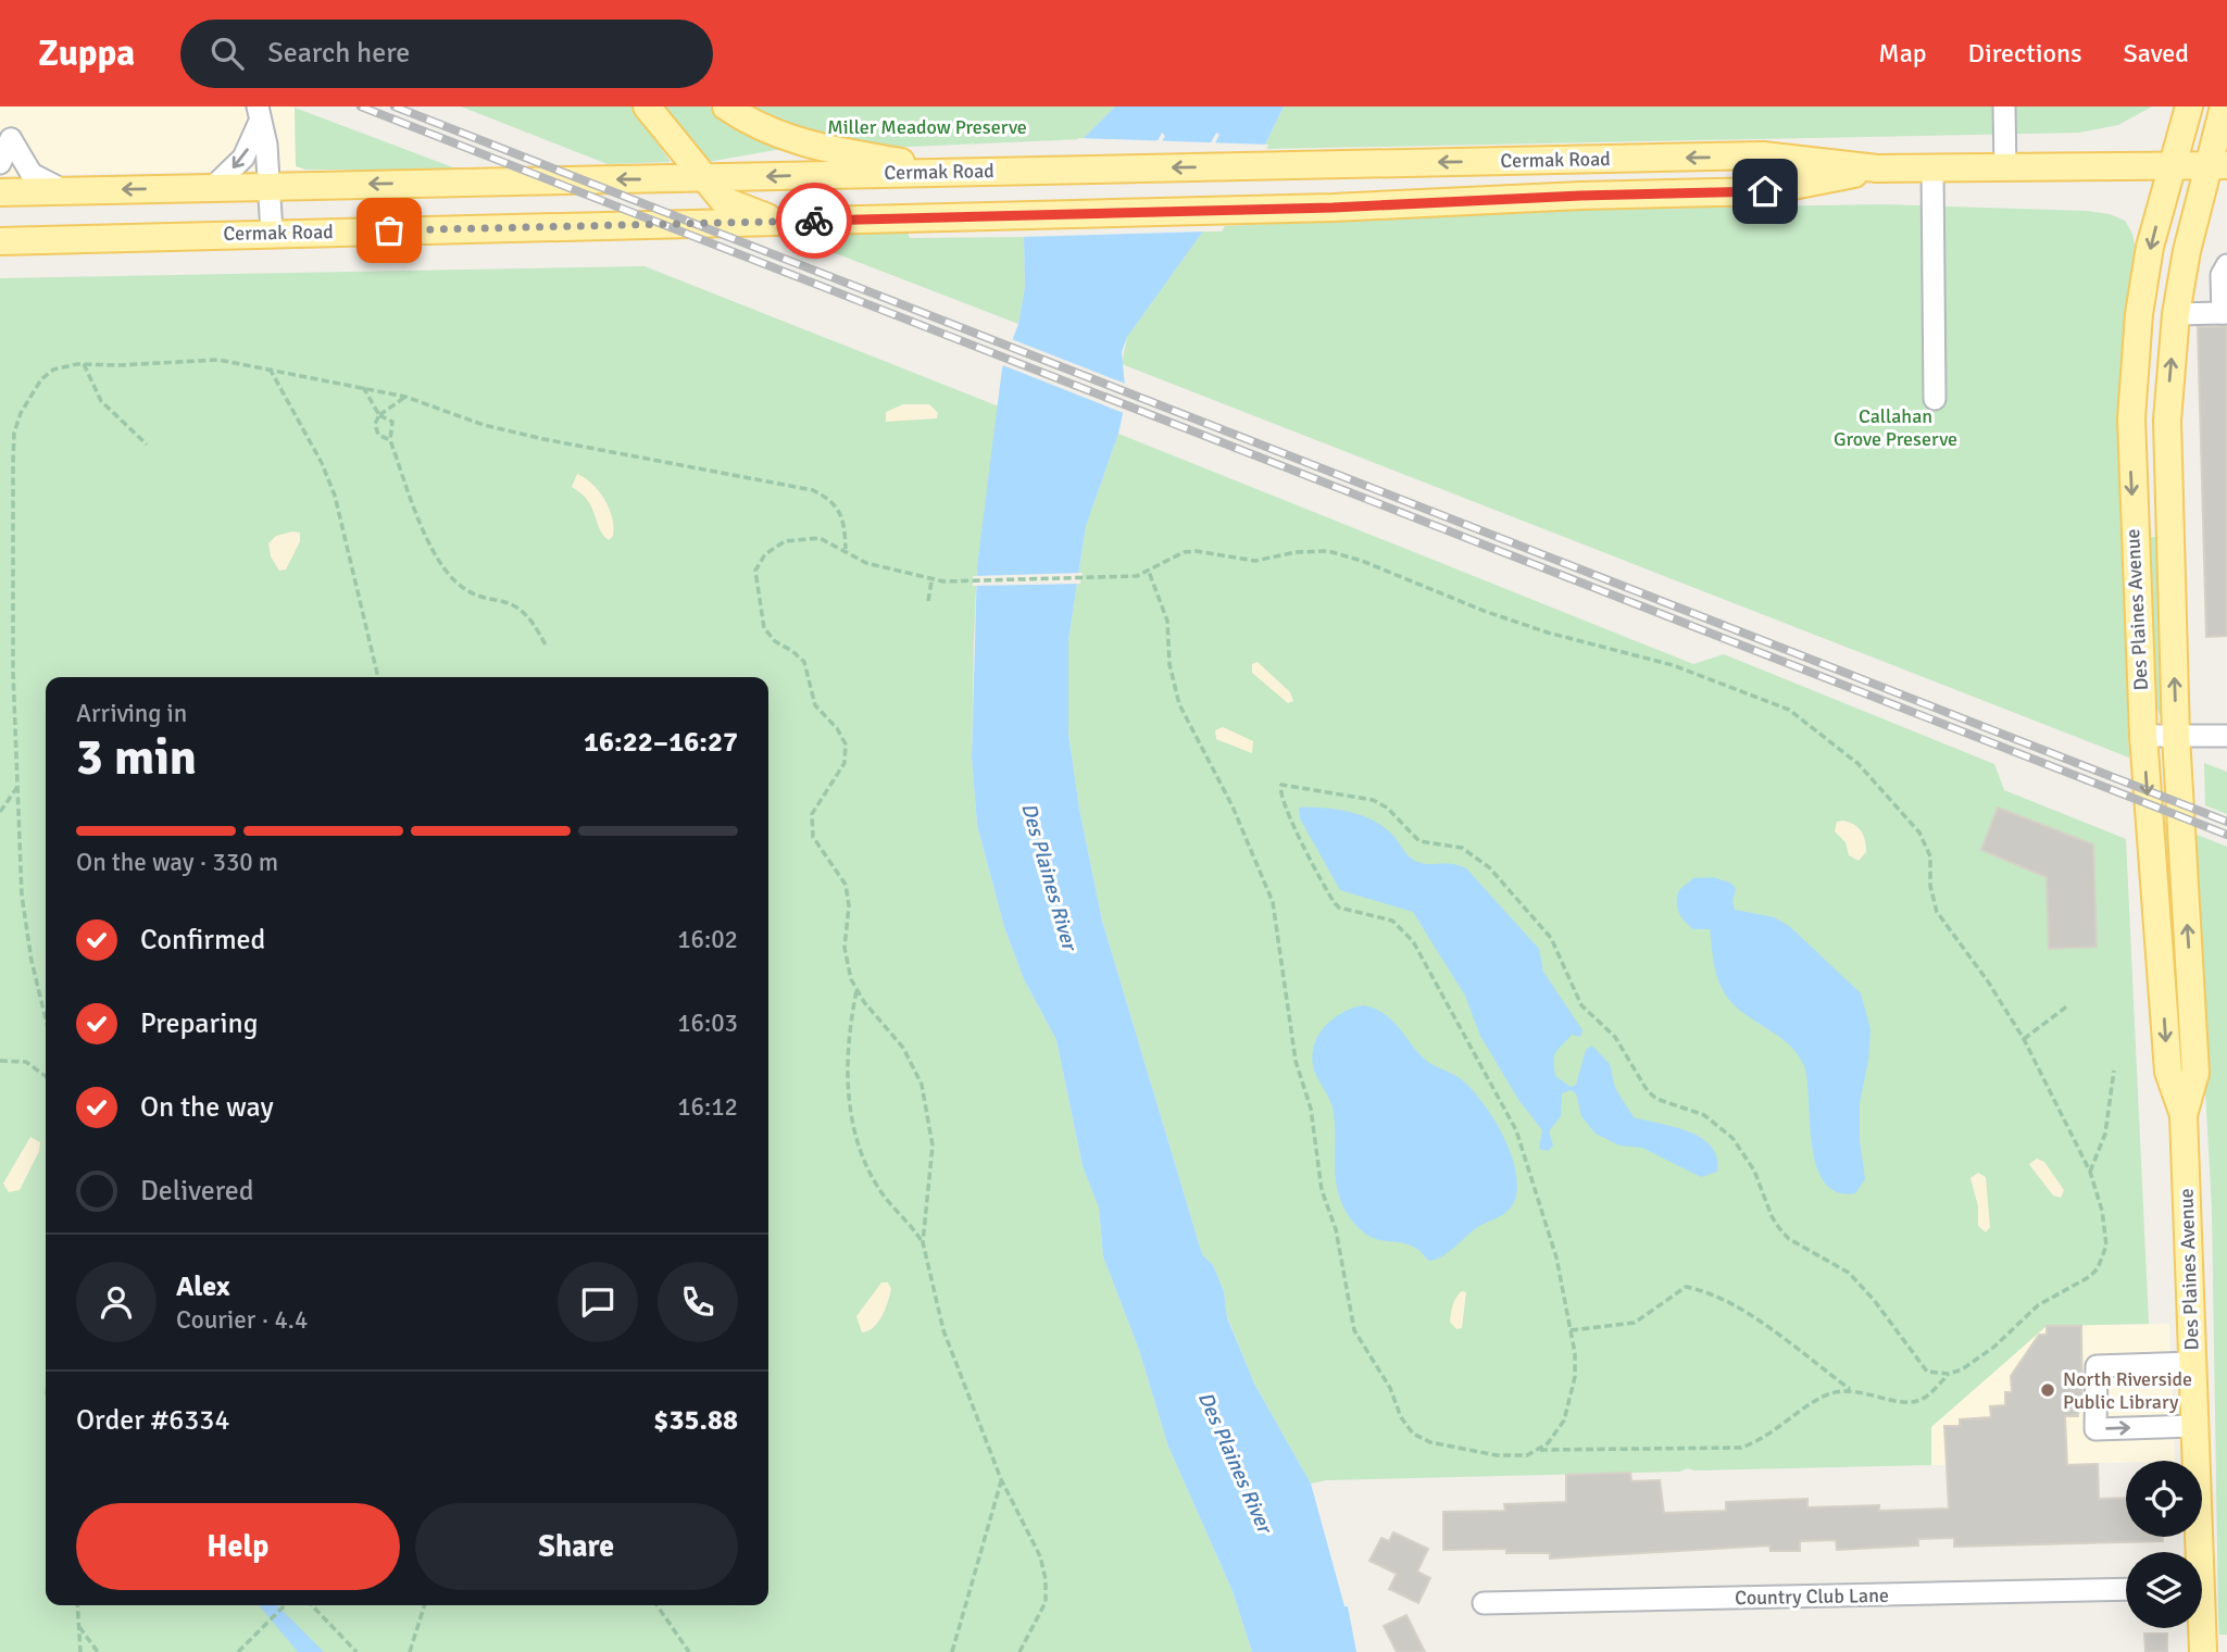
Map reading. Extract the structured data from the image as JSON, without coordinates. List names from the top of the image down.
{
  "streets": {
    "main road": ["Cermak Road", "Des Plaines Avenue"],
    "street": ["Country Club Lane"]
  },
  "crossings": [
    ["Cermak Road", "Des Plaines Avenue"]
  ],
  "water": ["Des Plaines River"],
  "parks": ["Miller Meadow Preserve", "Callahan Grove Preserve"],
  "places": ["North Riverside Public Library"],
  "page": {
    "header": "Zuppa",
    "search": "Search here",
    "nav": ["Map", "Directions", "Saved"],
    "heading": ["3 min", "Arriving in", "16:22–16:27"],
    "panel": [
      "Alex",
      "Courier · 4.4",
      "Order #6334",
      "$35.88"
    ],
    "bar": "On the way · 330 m",
    "list": [
      ["Confirmed", "16:02"],
      ["Preparing", "16:03"],
      ["On the way", "16:12"],
      "Delivered"
    ],
    "buttons": ["Help", "Share"]
  }
}
